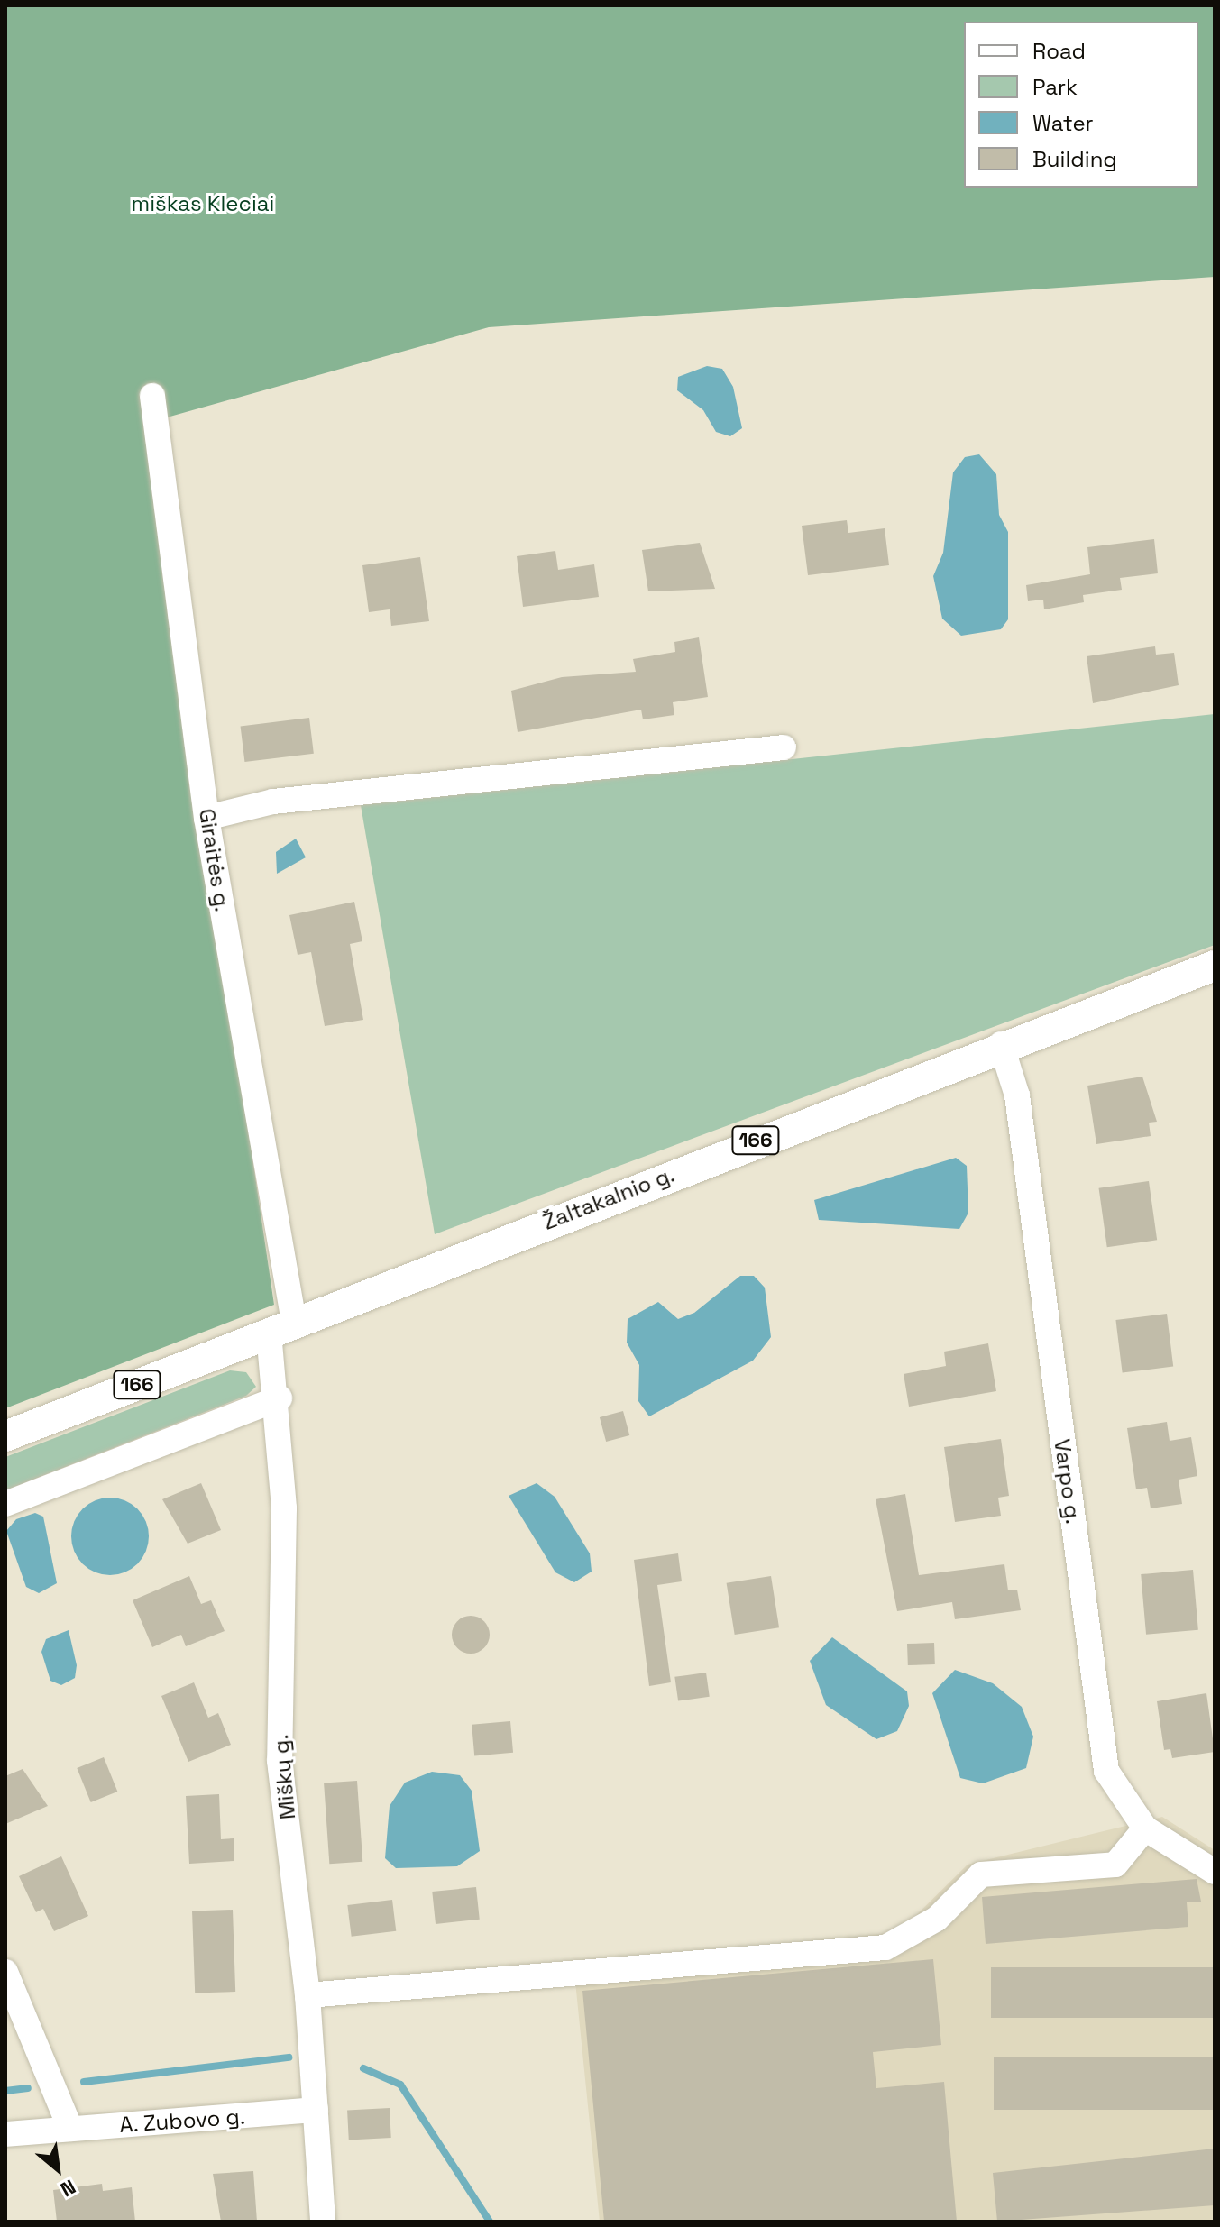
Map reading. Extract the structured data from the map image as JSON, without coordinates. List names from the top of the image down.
{
  "streets": {
    "main road": ["166", "Žaltakalnio g."],
    "street": [
      "Giraitės g.",
      "Varpo g.",
      "Miškų g.",
      "A. Zubovo g."
    ]
  },
  "crossings": [
    ["Giraitės g.", "Žaltakalnio g."],
    ["Giraitės g.", "Miškų g."],
    ["Žaltakalnio g.", "Varpo g."],
    ["Žaltakalnio g.", "Miškų g."],
    ["Miškų g.", "A. Zubovo g."]
  ],
  "parks": ["miškas Kleciai"],
  "legend": [
    "Road",
    "Park",
    "Water",
    "Building"
  ],
  "north": "bottom right"
}
